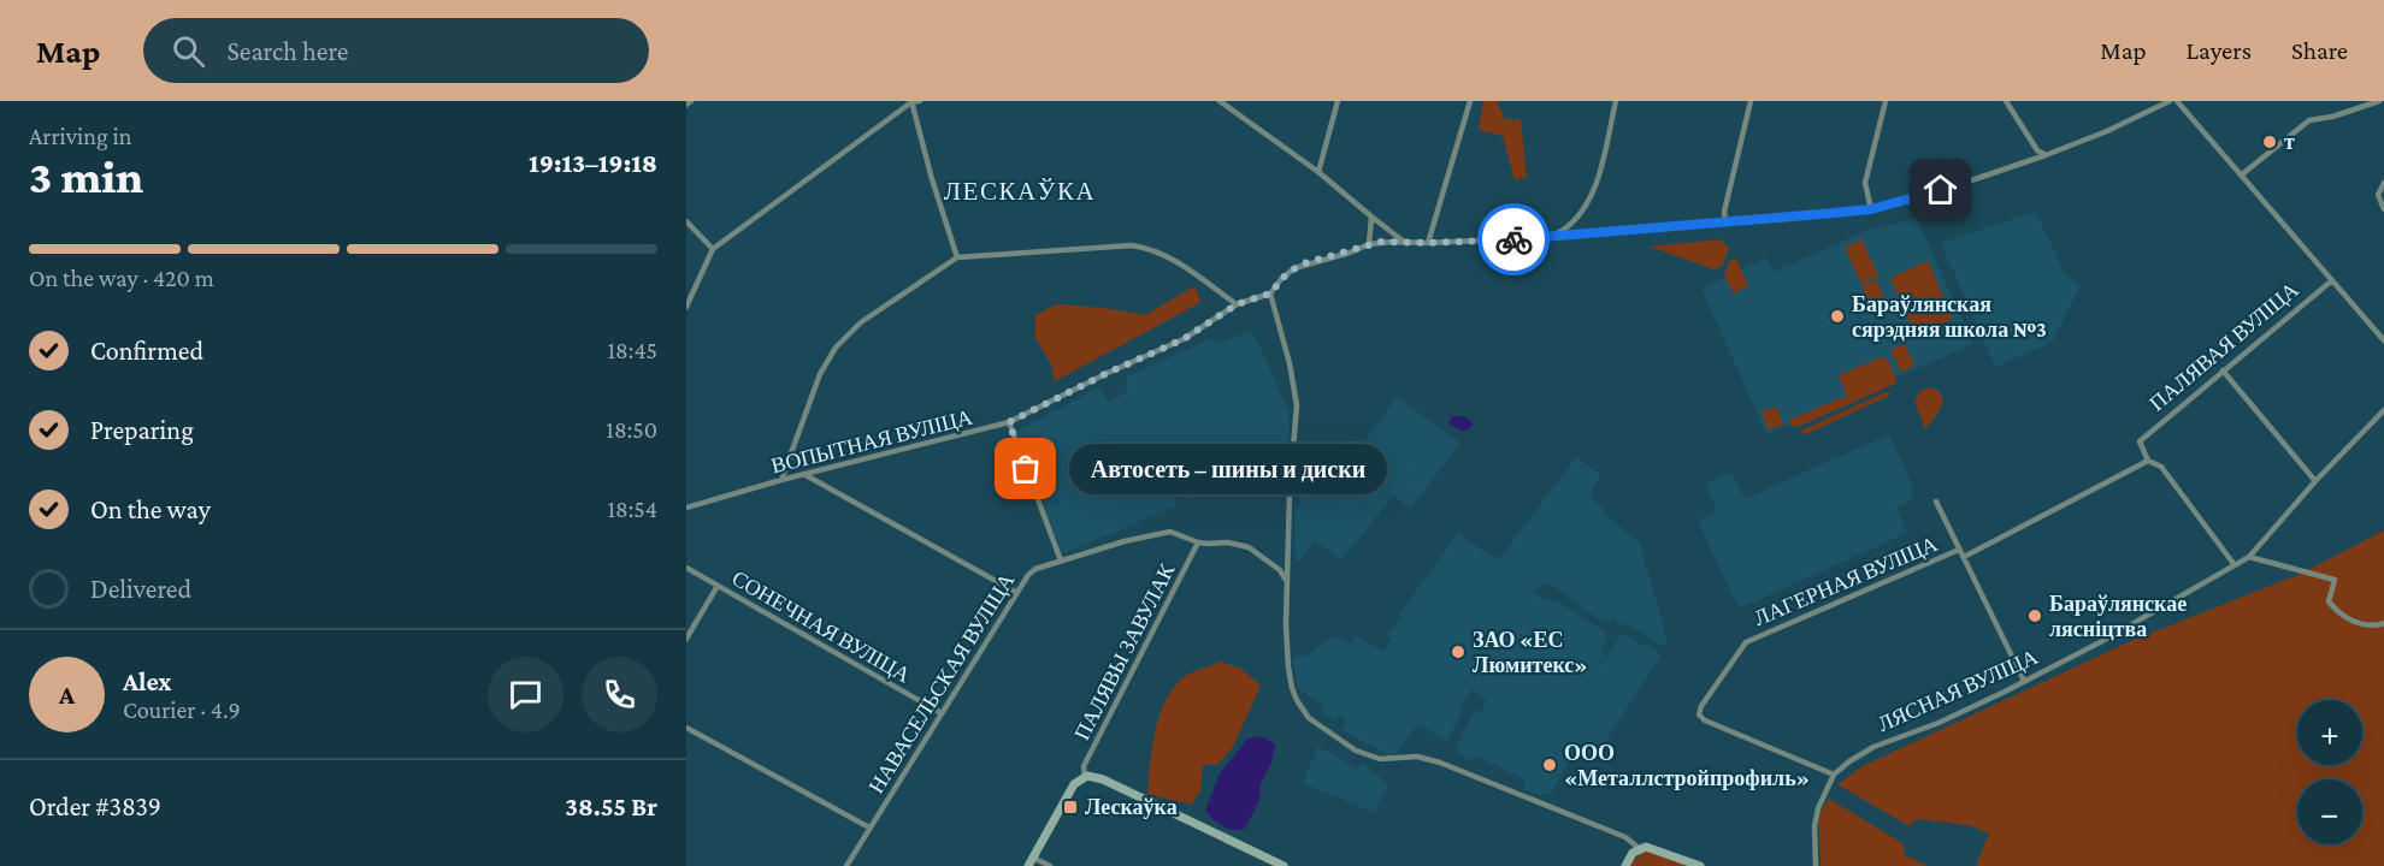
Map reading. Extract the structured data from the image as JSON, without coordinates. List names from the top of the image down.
{
  "streets": {
    "street": [
      "ПАЛЯВАЯ ВУЛІЦА",
      "ВОПЫТНАЯ ВУЛІЦА",
      "ЛАГЕРНАЯ ВУЛІЦА",
      "СОНЕЧНАЯ ВУЛІЦА",
      "ПАЛЯВЫ ЗАВУЛАК",
      "НАВАСЕЛЬСКАЯ ВУЛІЦА",
      "ЛЯСНАЯ ВУЛІЦА"
    ]
  },
  "crossings": [
    ["ПАЛЯВАЯ ВУЛІЦА", "ЛАГЕРНАЯ ВУЛІЦА"],
    ["ЛАГЕРНАЯ ВУЛІЦА", "ЛЯСНАЯ ВУЛІЦА"],
    ["СОНЕЧНАЯ ВУЛІЦА", "НАВАСЕЛЬСКАЯ ВУЛІЦА"],
    ["ПАЛЯВЫ ЗАВУЛАК", "НАВАСЕЛЬСКАЯ ВУЛІЦА"]
  ],
  "districts": ["ЛЕСКАЎКА"],
  "places": {
    "other": [
      "т",
      "Бараўлянская сярэдняя школа №3",
      "Автосеть – шины и диски",
      "Бараўлянскае лясніцтва",
      "ЗАО «ЕС Люмитекс»",
      "ООО «Металлстройпрофиль»"
    ],
    "transit": ["Лескаўка"]
  },
  "page": {
    "header": "Map",
    "search": "Search here",
    "nav": ["Map", "Layers", "Share"],
    "heading": ["3 min", "Arriving in", "19:13–19:18"],
    "panel": [
      "Alex",
      "Courier · 4.9",
      "Order #3839",
      "38.55 Br"
    ],
    "bar": "On the way · 420 m",
    "list": [
      ["Confirmed", "18:45"],
      ["Preparing", "18:50"],
      ["On the way", "18:54"],
      "Delivered"
    ],
    "bubble": "Автосеть – шины и диски",
    "round": "A",
    "map_buttons": ["+", "−"]
  }
}
